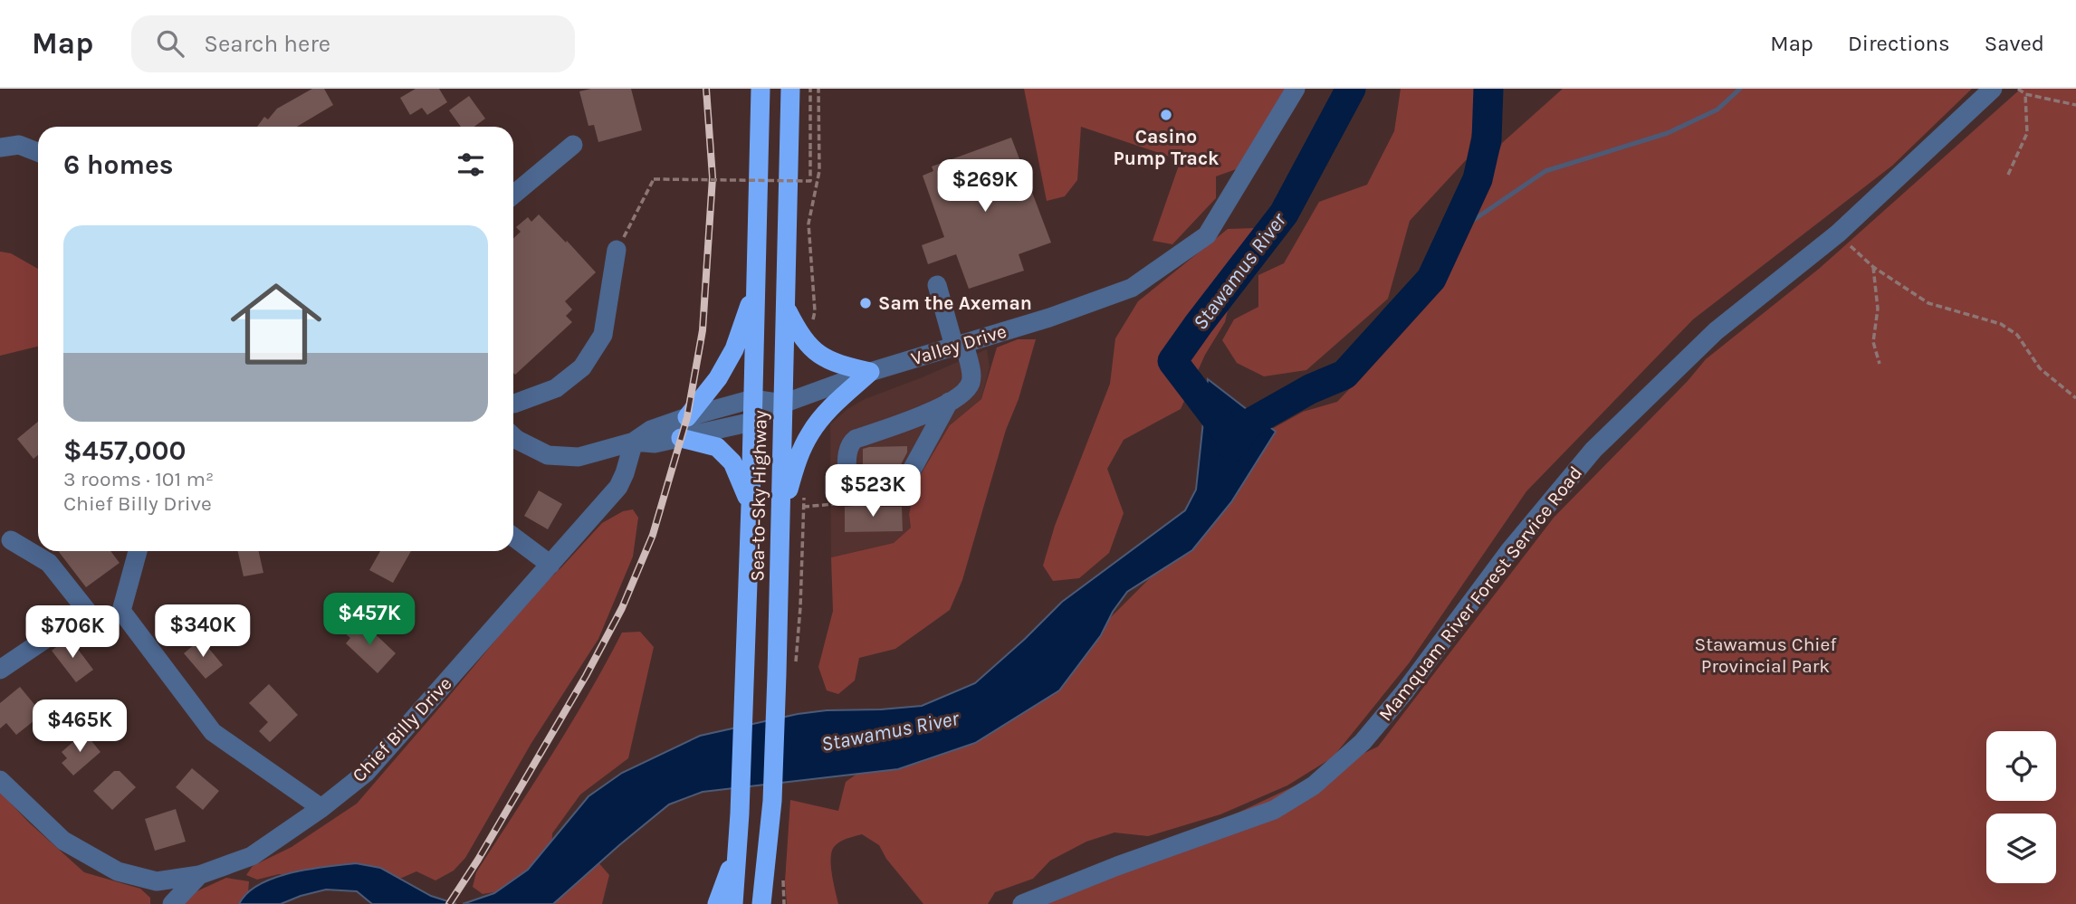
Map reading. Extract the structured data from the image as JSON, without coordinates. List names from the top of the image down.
{
  "streets": {
    "highway": ["Sea-to-Sky Highway"],
    "street": ["Valley Drive", "Mamquam River Forest Service Road", "Chief Billy Drive"]
  },
  "crossings": [
    ["Valley Drive", "Sea-to-Sky Highway"]
  ],
  "water": ["Stawamus River"],
  "parks": ["Stawamus Chief Provincial Park"],
  "places": ["Casino Pump Track", "Sam the Axeman"],
  "page": {
    "header": "Map",
    "search": "Search here",
    "nav": ["Map", "Directions", "Saved"],
    "heading": "6 homes",
    "price": [
      "$269K",
      "$523K",
      "$457K",
      "$340K",
      "$706K",
      "$465K"
    ],
    "list": [
      {
        "name": "$457,000",
        "note": "3 rooms · 101 m² · Chief Billy Drive"
      }
    ]
  }
}
